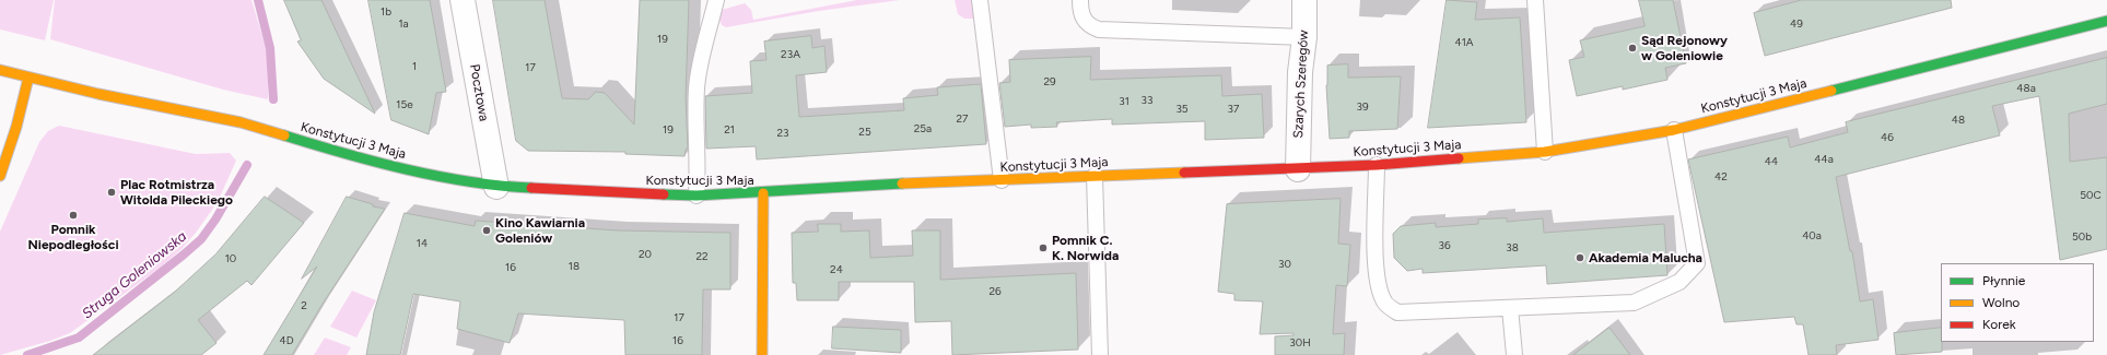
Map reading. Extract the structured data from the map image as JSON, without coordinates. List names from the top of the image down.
{
  "streets": {
    "street": ["Szarych Szeregów", "Pocztowa", "Konstytucji 3 Maja"]
  },
  "crossings": [
    ["Szarych Szeregów", "Konstytucji 3 Maja"],
    ["Pocztowa", "Konstytucji 3 Maja"]
  ],
  "water": ["Struga Goleniowska"],
  "places": [
    "Sąd Rejonowy w Goleniowie",
    "Plac Rotmistrza Witolda Pileckiego",
    "Pomnik Niepodległości",
    "Kino Kawiarnia Goleniów",
    "Pomnik C. K. Norwida",
    "Akademia Malucha"
  ],
  "house_numbers": [
    "1b",
    "1a",
    "49",
    "19",
    "41A",
    "23A",
    "1",
    "17",
    "29",
    "48a",
    "33",
    "31",
    "15e",
    "39",
    "35",
    "37",
    "27",
    "48",
    "25a",
    "19",
    "21",
    "25",
    "23",
    "46",
    "44a",
    "44",
    "42",
    "50C",
    "40a",
    "50b",
    "14",
    "36",
    "38",
    "20",
    "22",
    "10",
    "30",
    "18",
    "16",
    "24",
    "26",
    "2",
    "17",
    "4D",
    "16",
    "30H"
  ],
  "legend": ["Płynnie", "Wolno", "Korek"]
}
